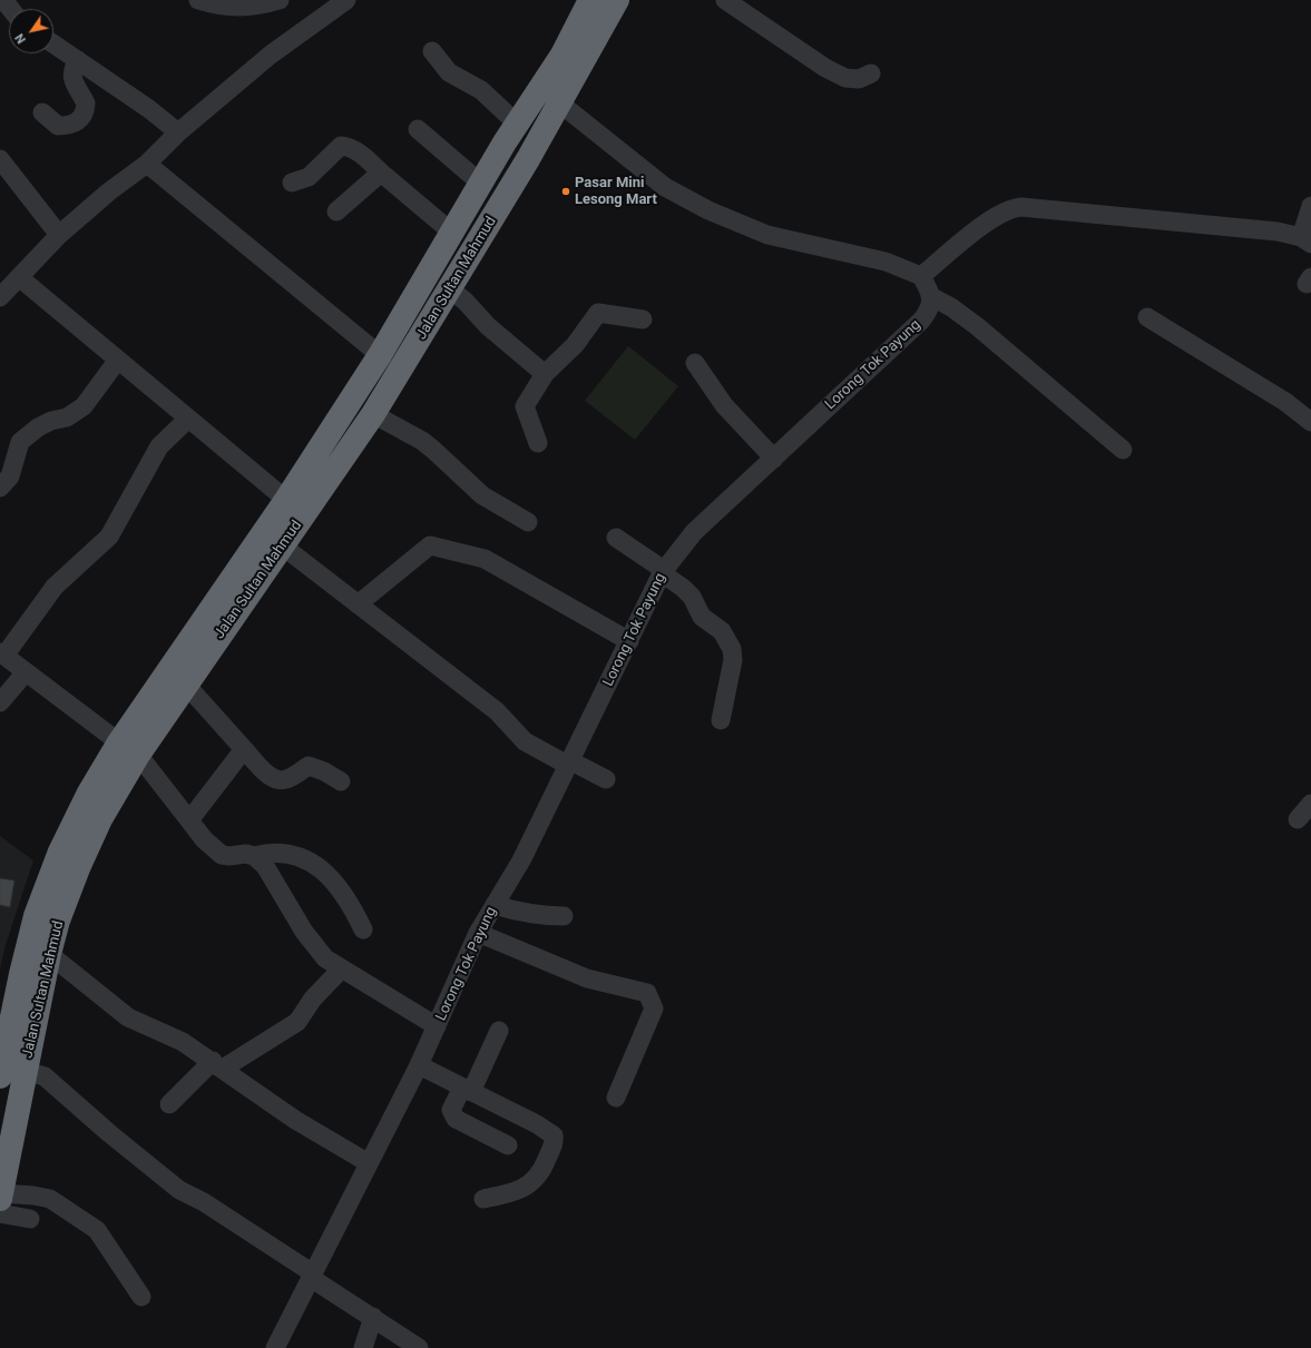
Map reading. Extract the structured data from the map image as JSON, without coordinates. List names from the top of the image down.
{
  "streets": {
    "highway": ["Jalan Sultan Mahmud"],
    "street": ["Lorong Tok Payung"]
  },
  "places": ["Pasar Mini Lesong Mart"],
  "north": "bottom left"
}
